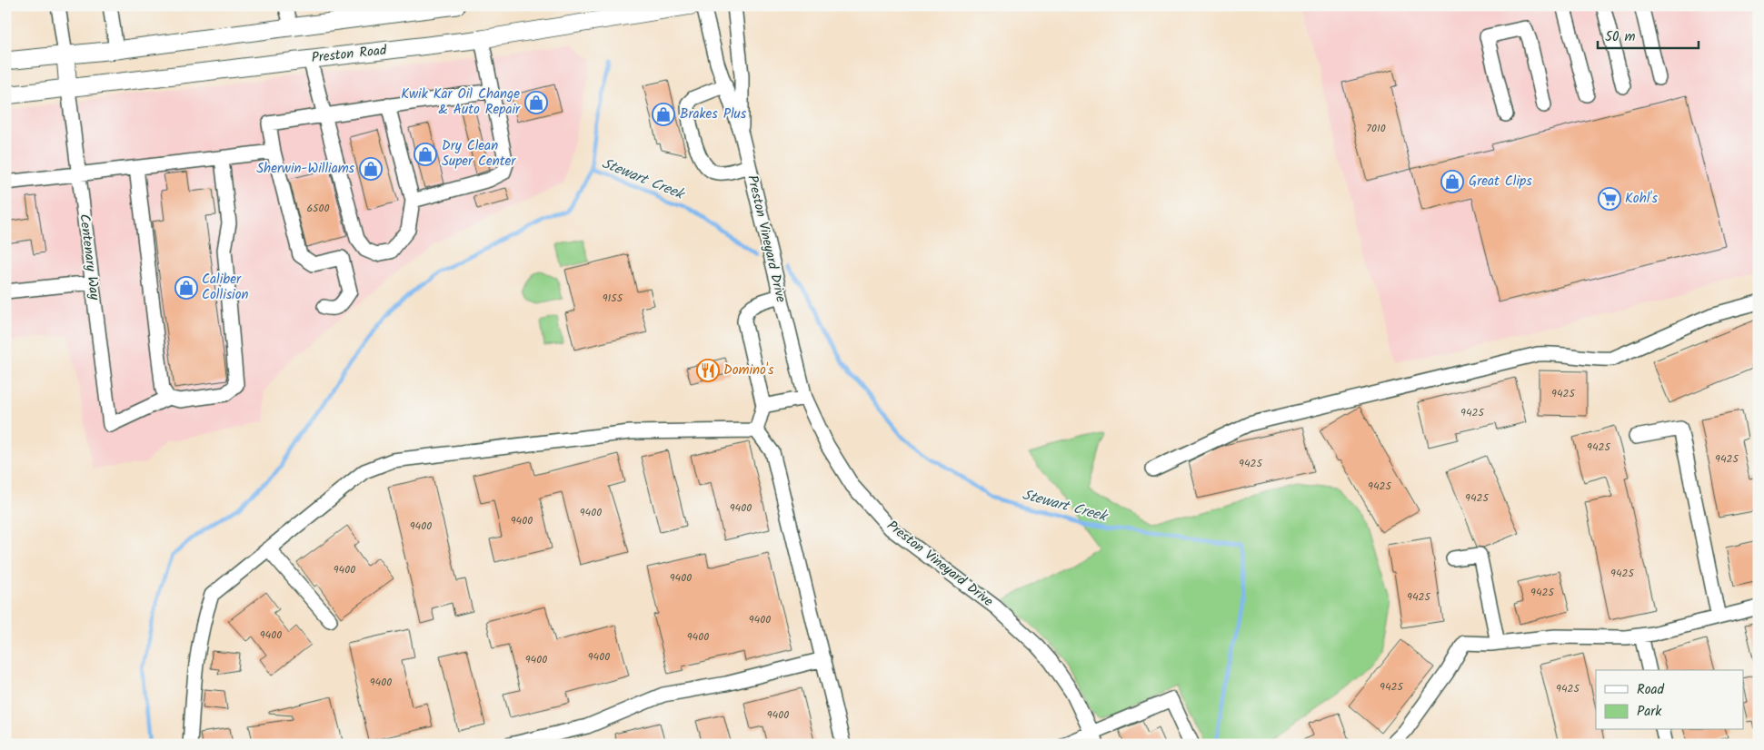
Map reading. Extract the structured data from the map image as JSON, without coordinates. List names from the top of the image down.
{
  "streets": {
    "main road": ["Preston Road"],
    "street": ["Preston Vineyard Drive", "Centenary Way"]
  },
  "crossings": [
    ["Preston Road", "Centenary Way"]
  ],
  "water": ["Stewart Creek"],
  "places": {
    "shop": [
      "Kwik Kar Oil Change & Auto Repair",
      "Brakes Plus",
      "Dry Clean Super Center",
      "Sherwin-Williams",
      "Great Clips",
      "Caliber Collision"
    ],
    "supermarket": ["Kohl's"],
    "restaurant": ["Domino's"]
  },
  "house_numbers": [
    "7010",
    "6500",
    "9155",
    "9425",
    "9425",
    "9425",
    "9425",
    "9425",
    "9425",
    "9425",
    "9400",
    "9400",
    "9400",
    "9400",
    "9400",
    "9425",
    "9400",
    "9425",
    "9425",
    "9400",
    "9400",
    "9400",
    "9400",
    "9400",
    "9400",
    "9425",
    "9425",
    "9400"
  ],
  "legend": ["Road", "Park"],
  "scale_bar": "50 m"
}
